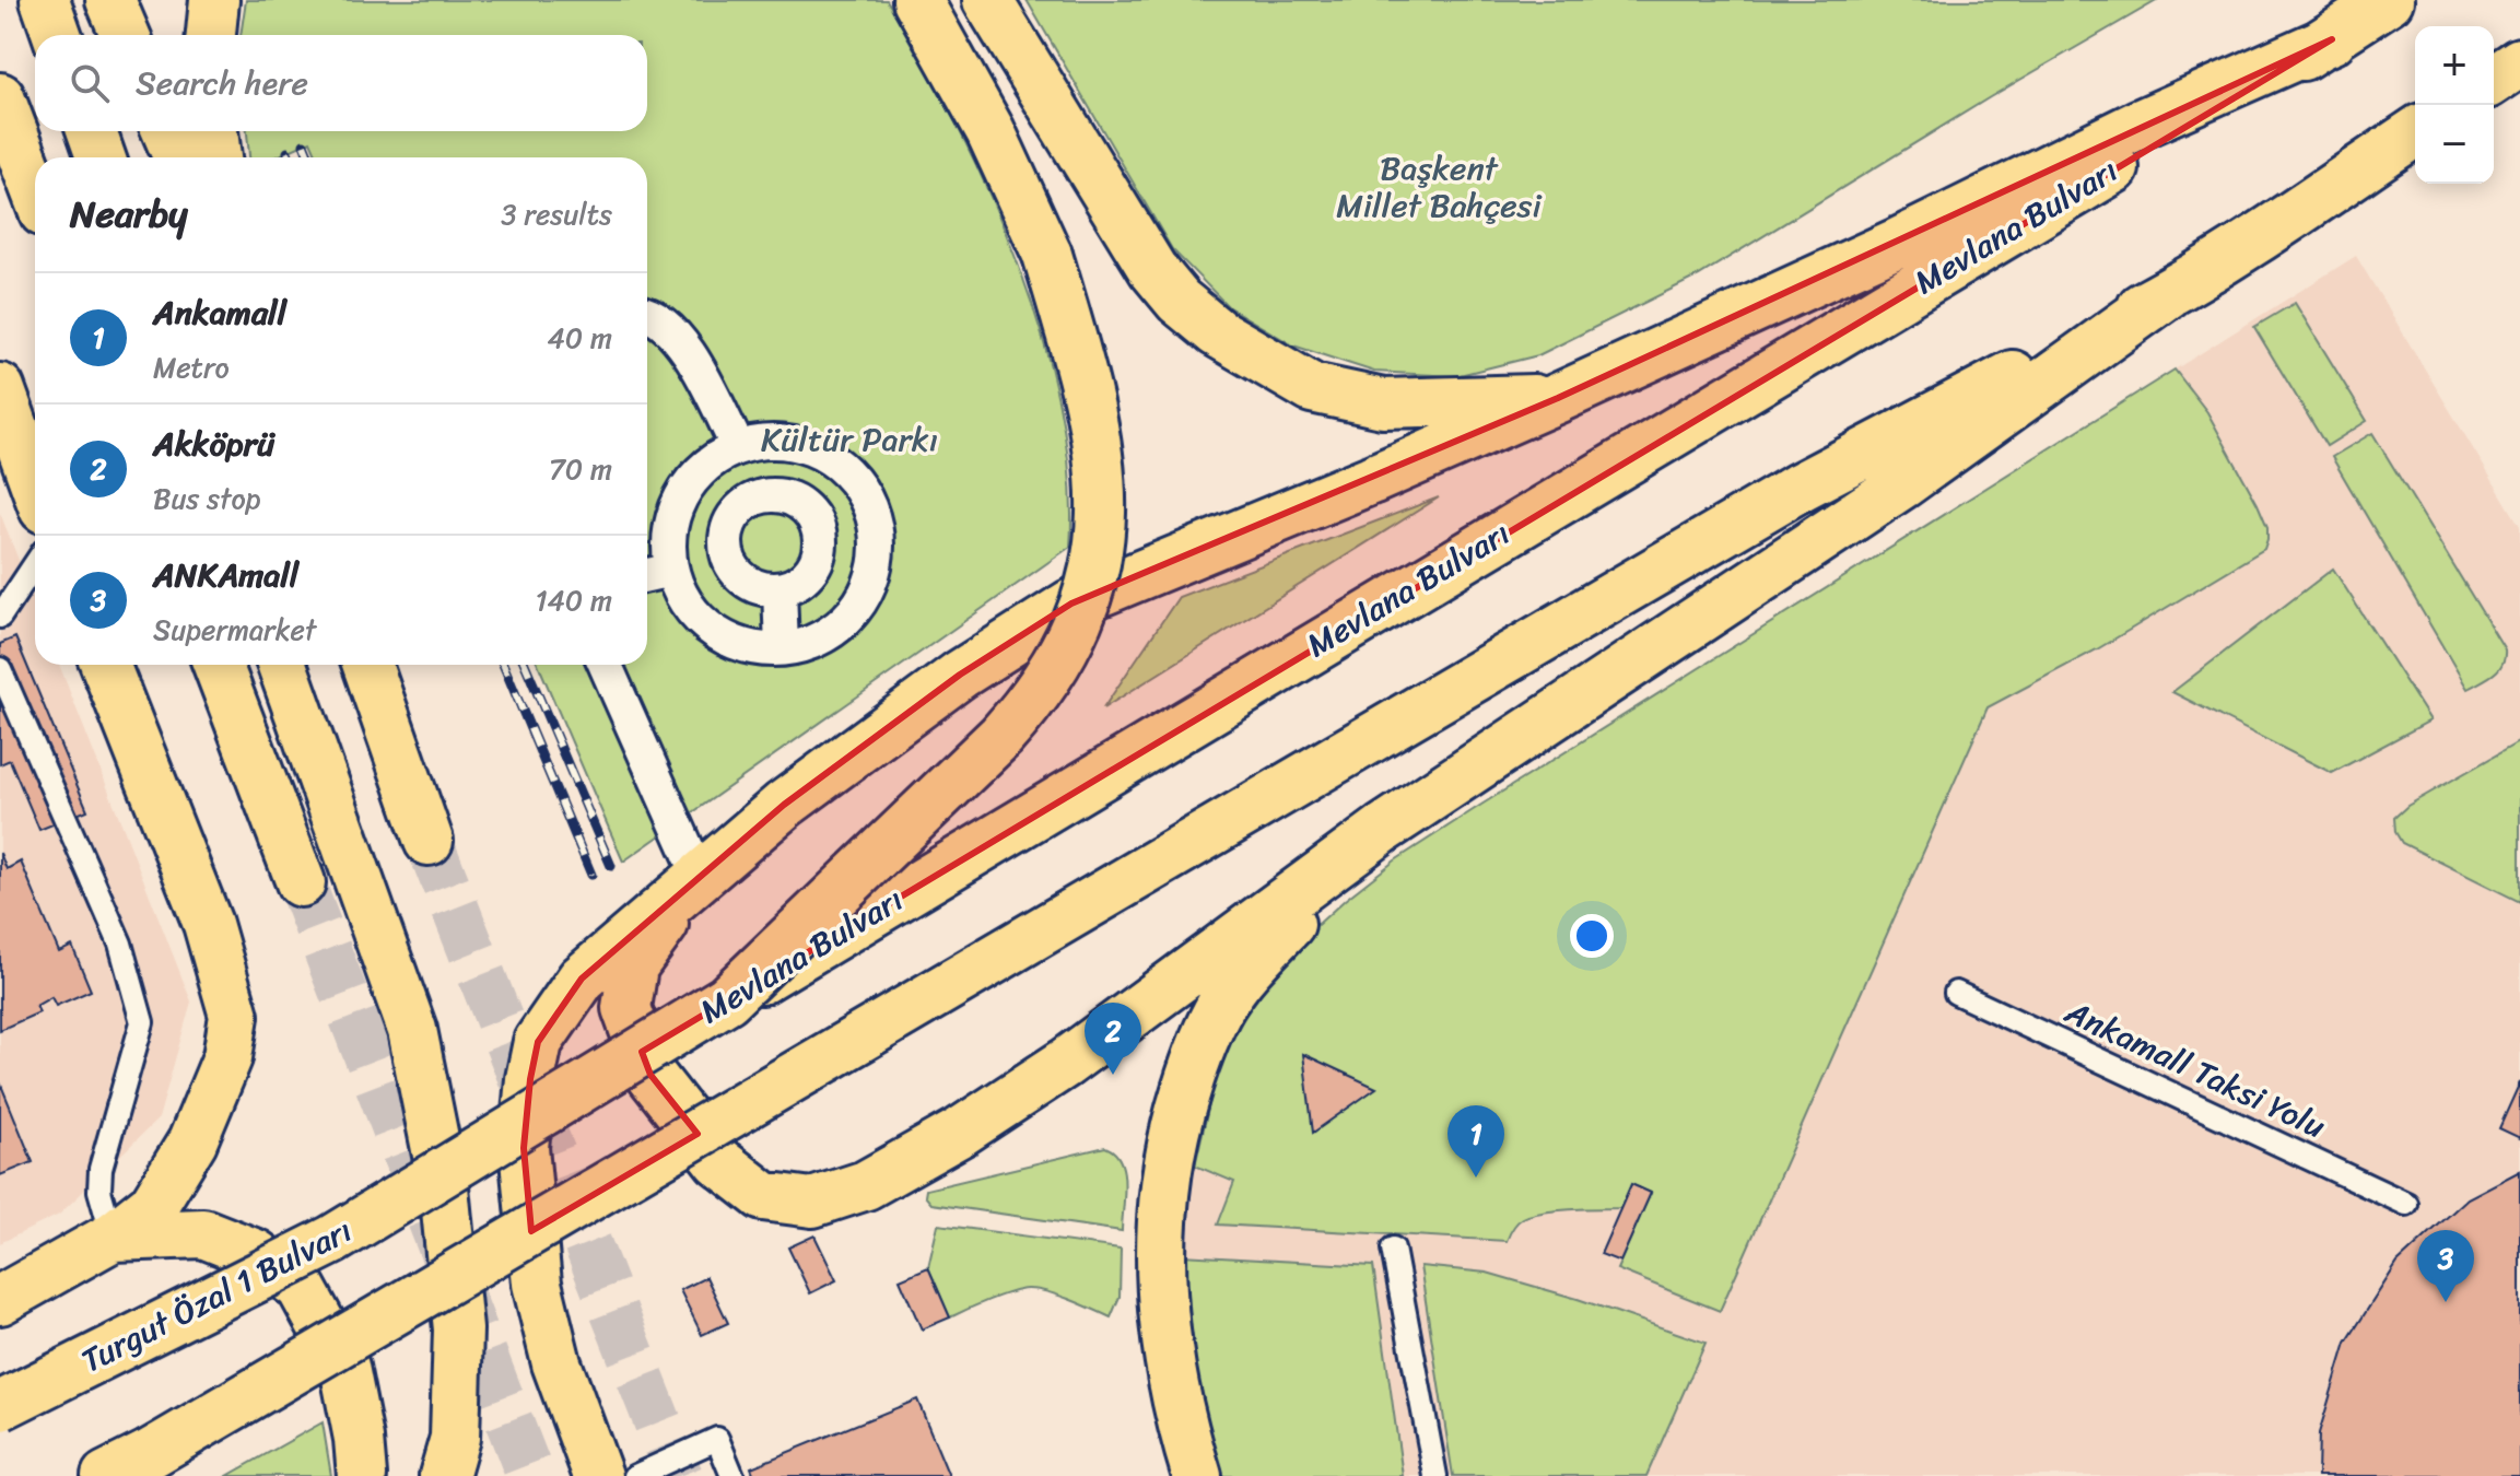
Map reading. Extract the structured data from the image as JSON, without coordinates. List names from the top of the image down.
{
  "streets": {
    "highway": ["Mevlana Bulvarı", "Turgut Özal 1 Bulvarı"],
    "lane": ["Ankamall Taksi Yolu"]
  },
  "crossings": [
    ["Mevlana Bulvarı", "Turgut Özal 1 Bulvarı"]
  ],
  "parks": ["Başkent Millet Bahçesi", "Kültür Parkı"],
  "page": {
    "map_buttons": ["+", "−"],
    "search": "Search here",
    "heading": ["Nearby", "3 results"],
    "list": [
      {
        "mark": "1",
        "name": "Ankamall",
        "note": "Metro",
        "value": "40 m"
      },
      {
        "mark": "2",
        "name": "Akköprü",
        "note": "Bus stop",
        "value": "70 m"
      },
      {
        "mark": "3",
        "name": "ANKAmall",
        "note": "Supermarket",
        "value": "140 m"
      }
    ],
    "pins": ["2", "1", "3"]
  }
}
